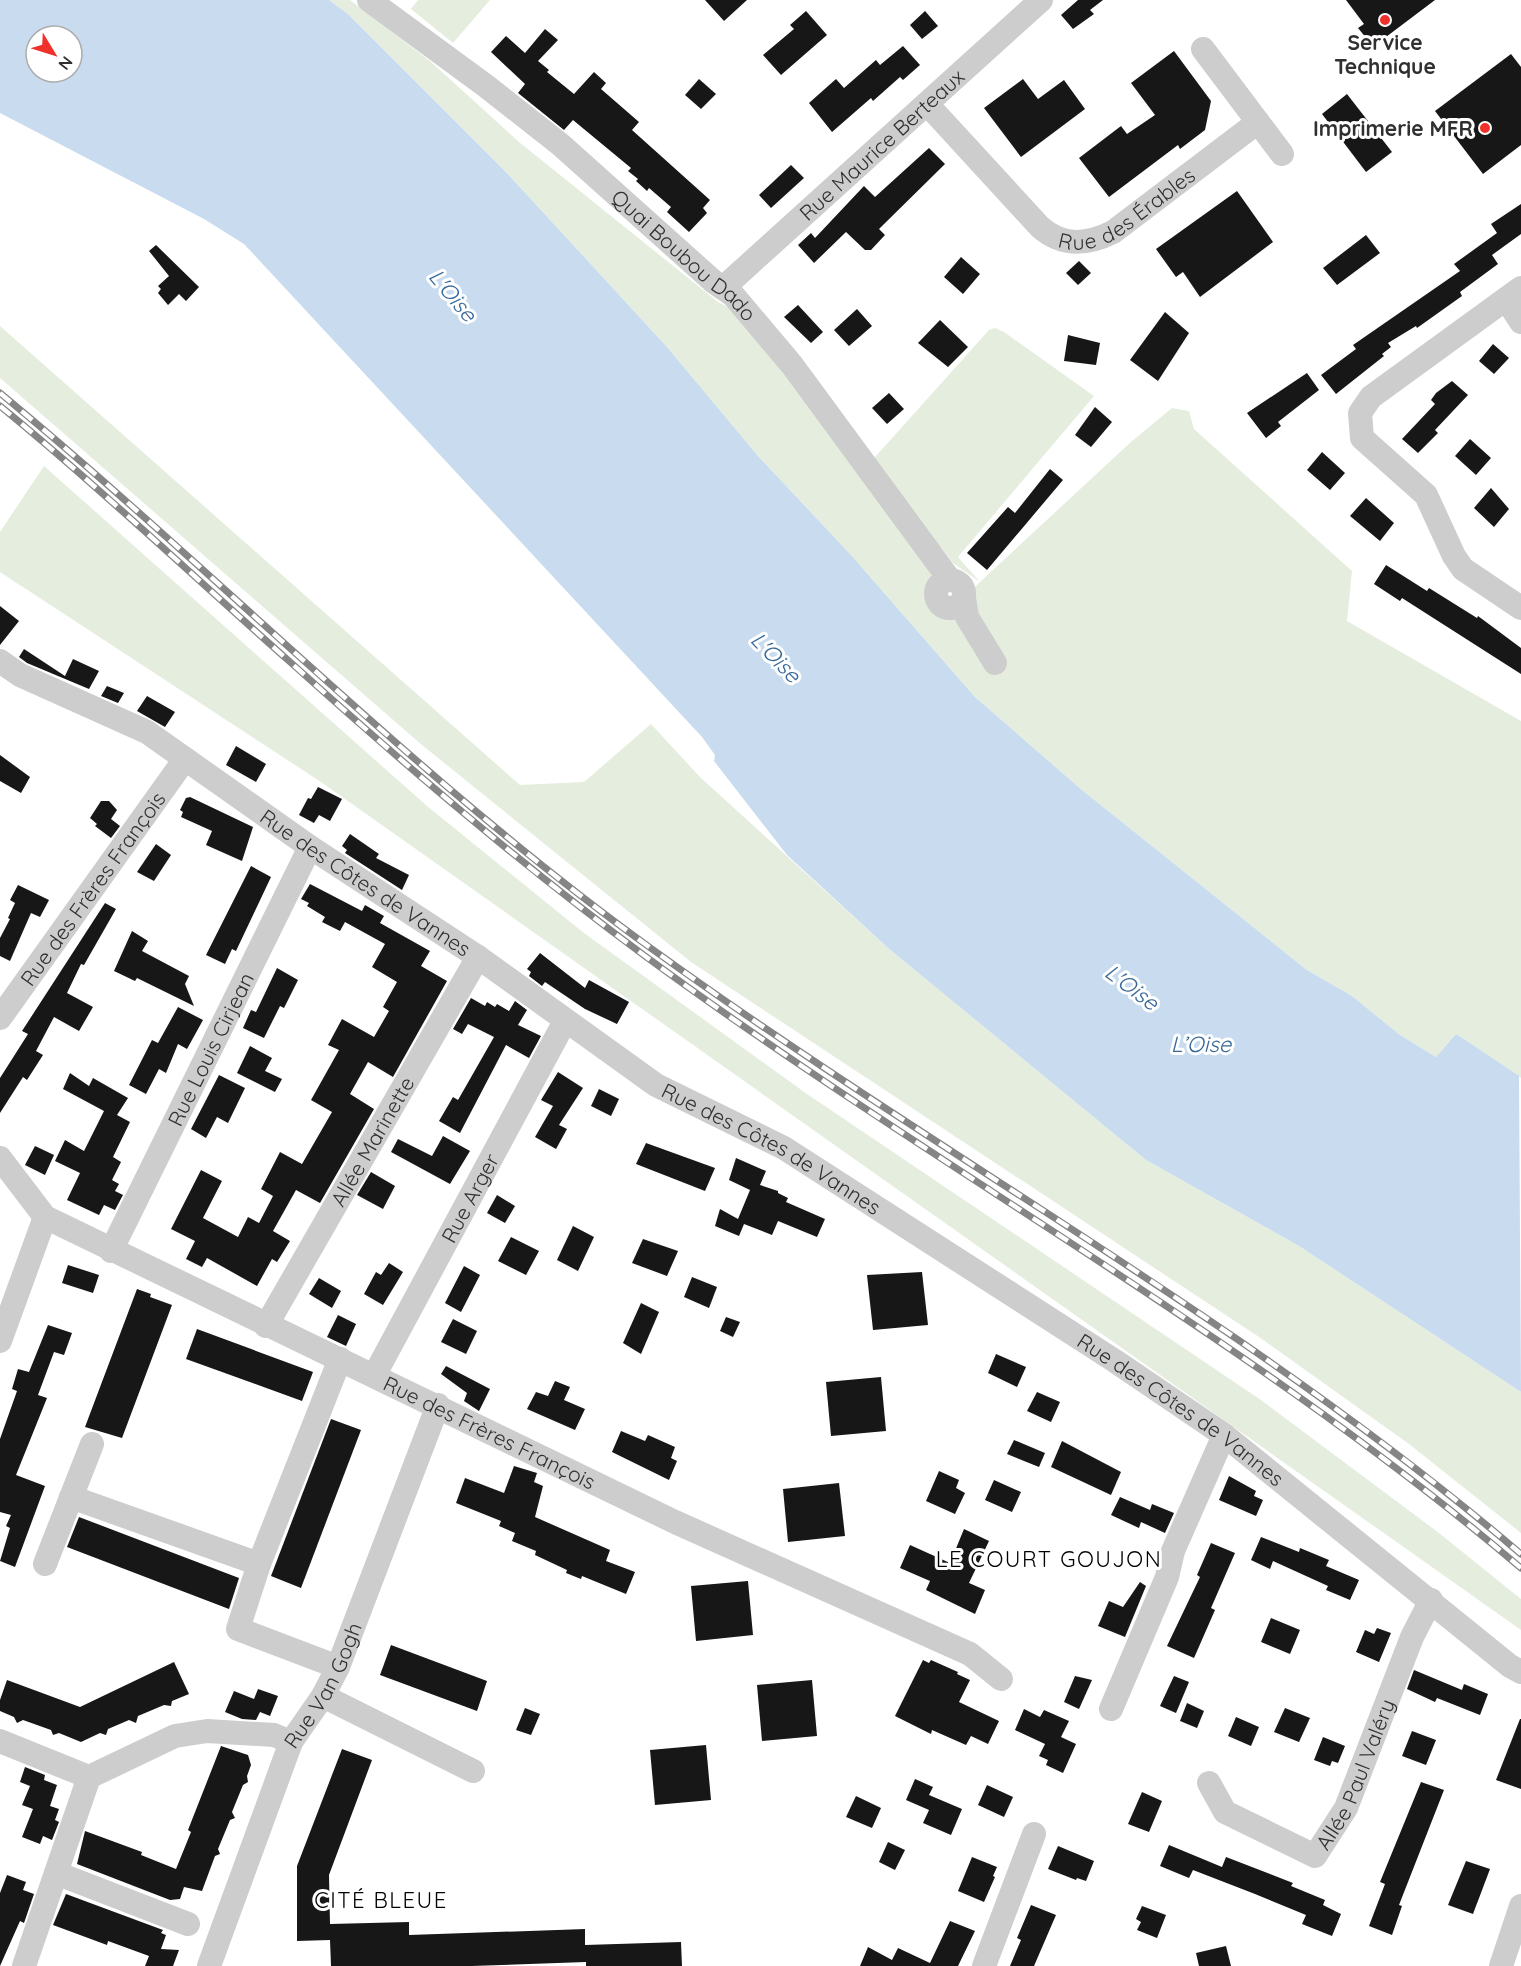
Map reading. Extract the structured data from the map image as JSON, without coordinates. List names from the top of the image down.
{
  "streets": {
    "street": [
      "Rue Maurice Berteaux",
      "Rue des Érables",
      "Quai Boubou Dado",
      "Rue des Côtes de Vannes",
      "Rue des Frères François",
      "Rue Louis Cirjean",
      "Allée Marinette",
      "Rue Arger",
      "Rue Van Gogh",
      "Allée Paul Valéry"
    ]
  },
  "crossings": [
    ["Rue Maurice Berteaux", "Rue des Érables"],
    ["Rue Maurice Berteaux", "Quai Boubou Dado"],
    ["Rue des Côtes de Vannes", "Rue des Frères François"],
    ["Rue des Côtes de Vannes", "Rue Louis Cirjean"],
    ["Rue des Côtes de Vannes", "Allée Marinette"],
    ["Rue des Côtes de Vannes", "Rue Arger"],
    ["Rue des Côtes de Vannes", "Allée Paul Valéry"],
    ["Rue des Frères François", "Rue Louis Cirjean"],
    ["Rue des Frères François", "Allée Marinette"],
    ["Rue des Frères François", "Rue Arger"],
    ["Rue des Frères François", "Rue Van Gogh"]
  ],
  "districts": ["LE COURT GOUJON", "CITÉ BLEUE"],
  "water": ["L'Oise", "L’Oise"],
  "places": ["Service Technique", "Imprimerie MFR"],
  "north": "bottom right"
}
